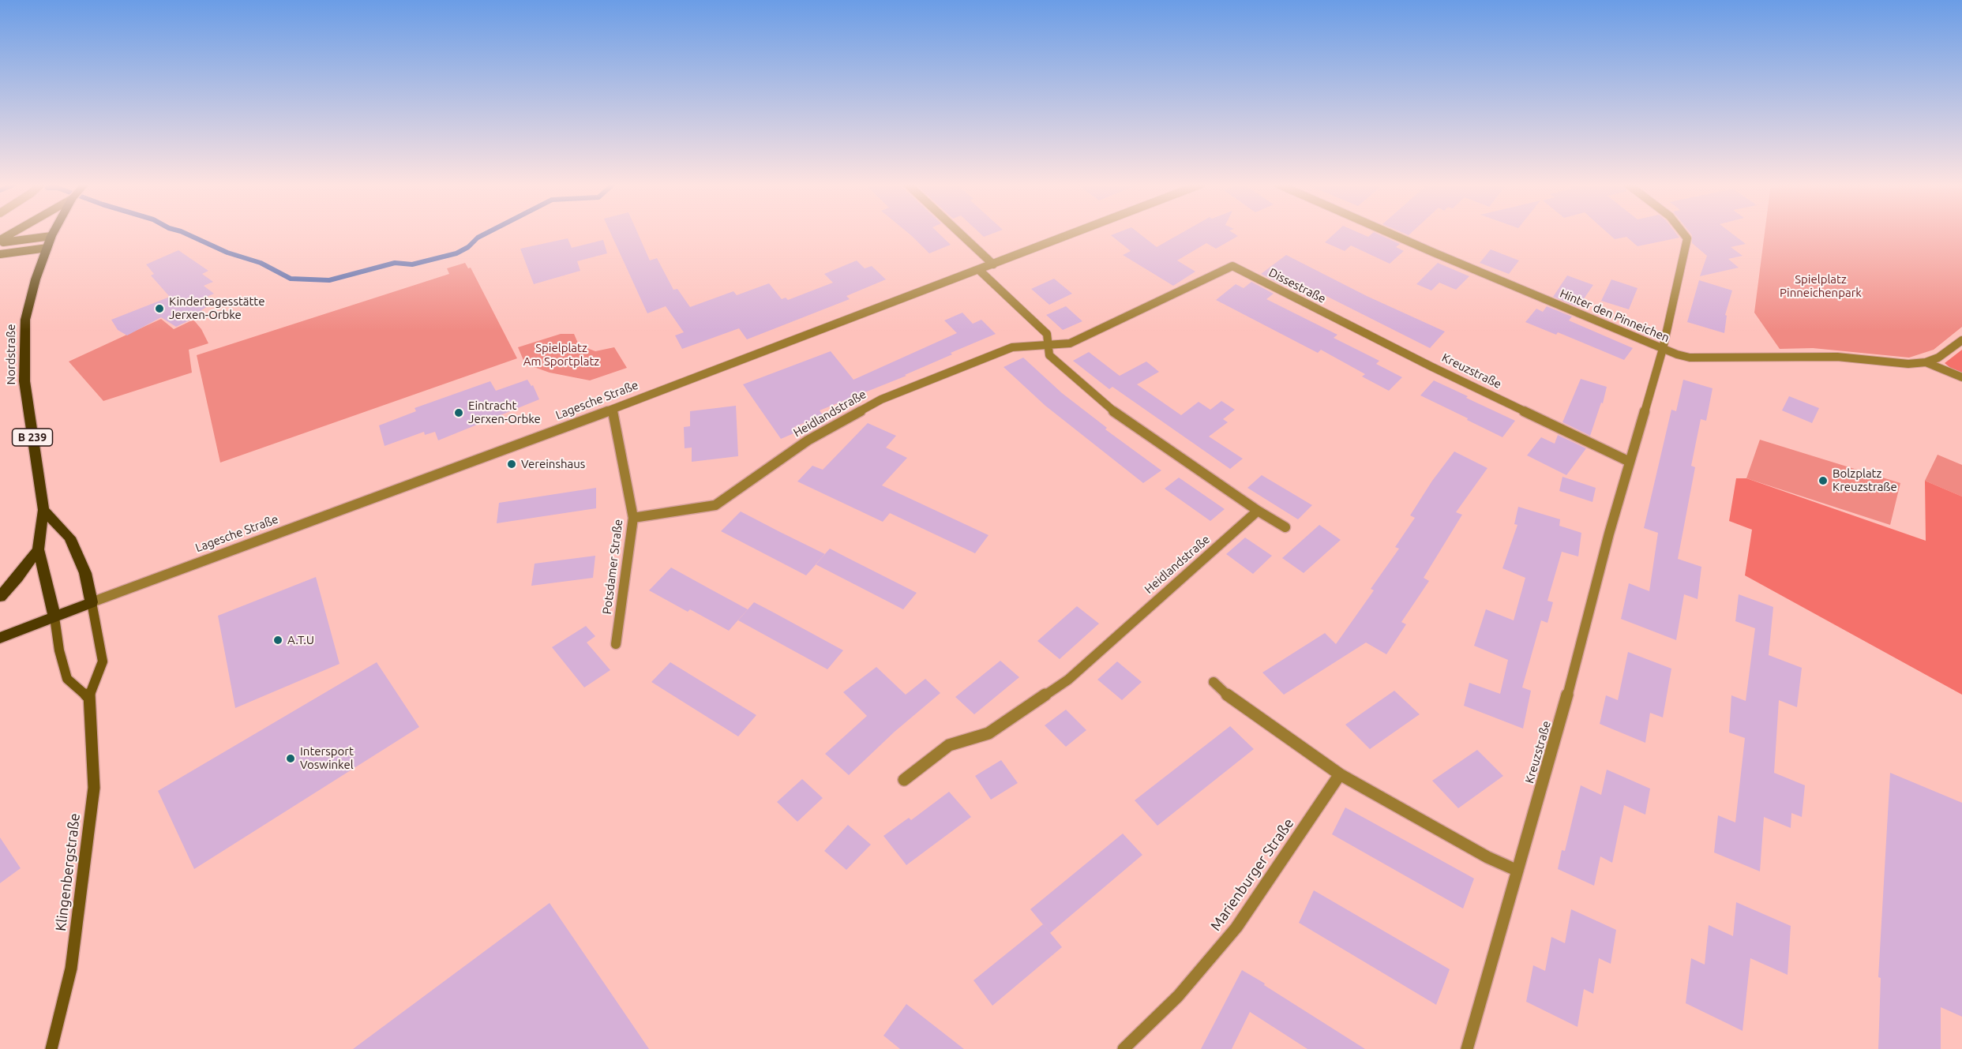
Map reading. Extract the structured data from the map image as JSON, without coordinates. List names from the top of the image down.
{
  "streets": {
    "main road": [
      "Nordstraße",
      "Lagesche Straße",
      "B 239",
      "Klingenbergstraße"
    ],
    "street": [
      "Dissestraße",
      "Hinter den Pinneichen",
      "Kreuzstraße",
      "Heidlandstraße",
      "Potsdamer Straße",
      "Marienburger Straße"
    ]
  },
  "crossings": [
    ["Dissestraße", "Kreuzstraße"],
    ["Dissestraße", "Heidlandstraße"],
    ["Hinter den Pinneichen", "Kreuzstraße"],
    ["Nordstraße", "Lagesche Straße"],
    ["Lagesche Straße", "Potsdamer Straße"],
    ["Lagesche Straße", "Klingenbergstraße"],
    ["Heidlandstraße", "Potsdamer Straße"]
  ],
  "parks": ["Spielplatz Pinneichenpark", "Spielplatz Am Sportplatz"],
  "places": [
    "Kindertagesstätte Jerxen-Orbke",
    "Eintracht Jerxen-Orbke",
    "Vereinshaus",
    "Bolzplatz Kreuzstraße",
    "A.T.U",
    "Intersport Voswinkel"
  ]
}
